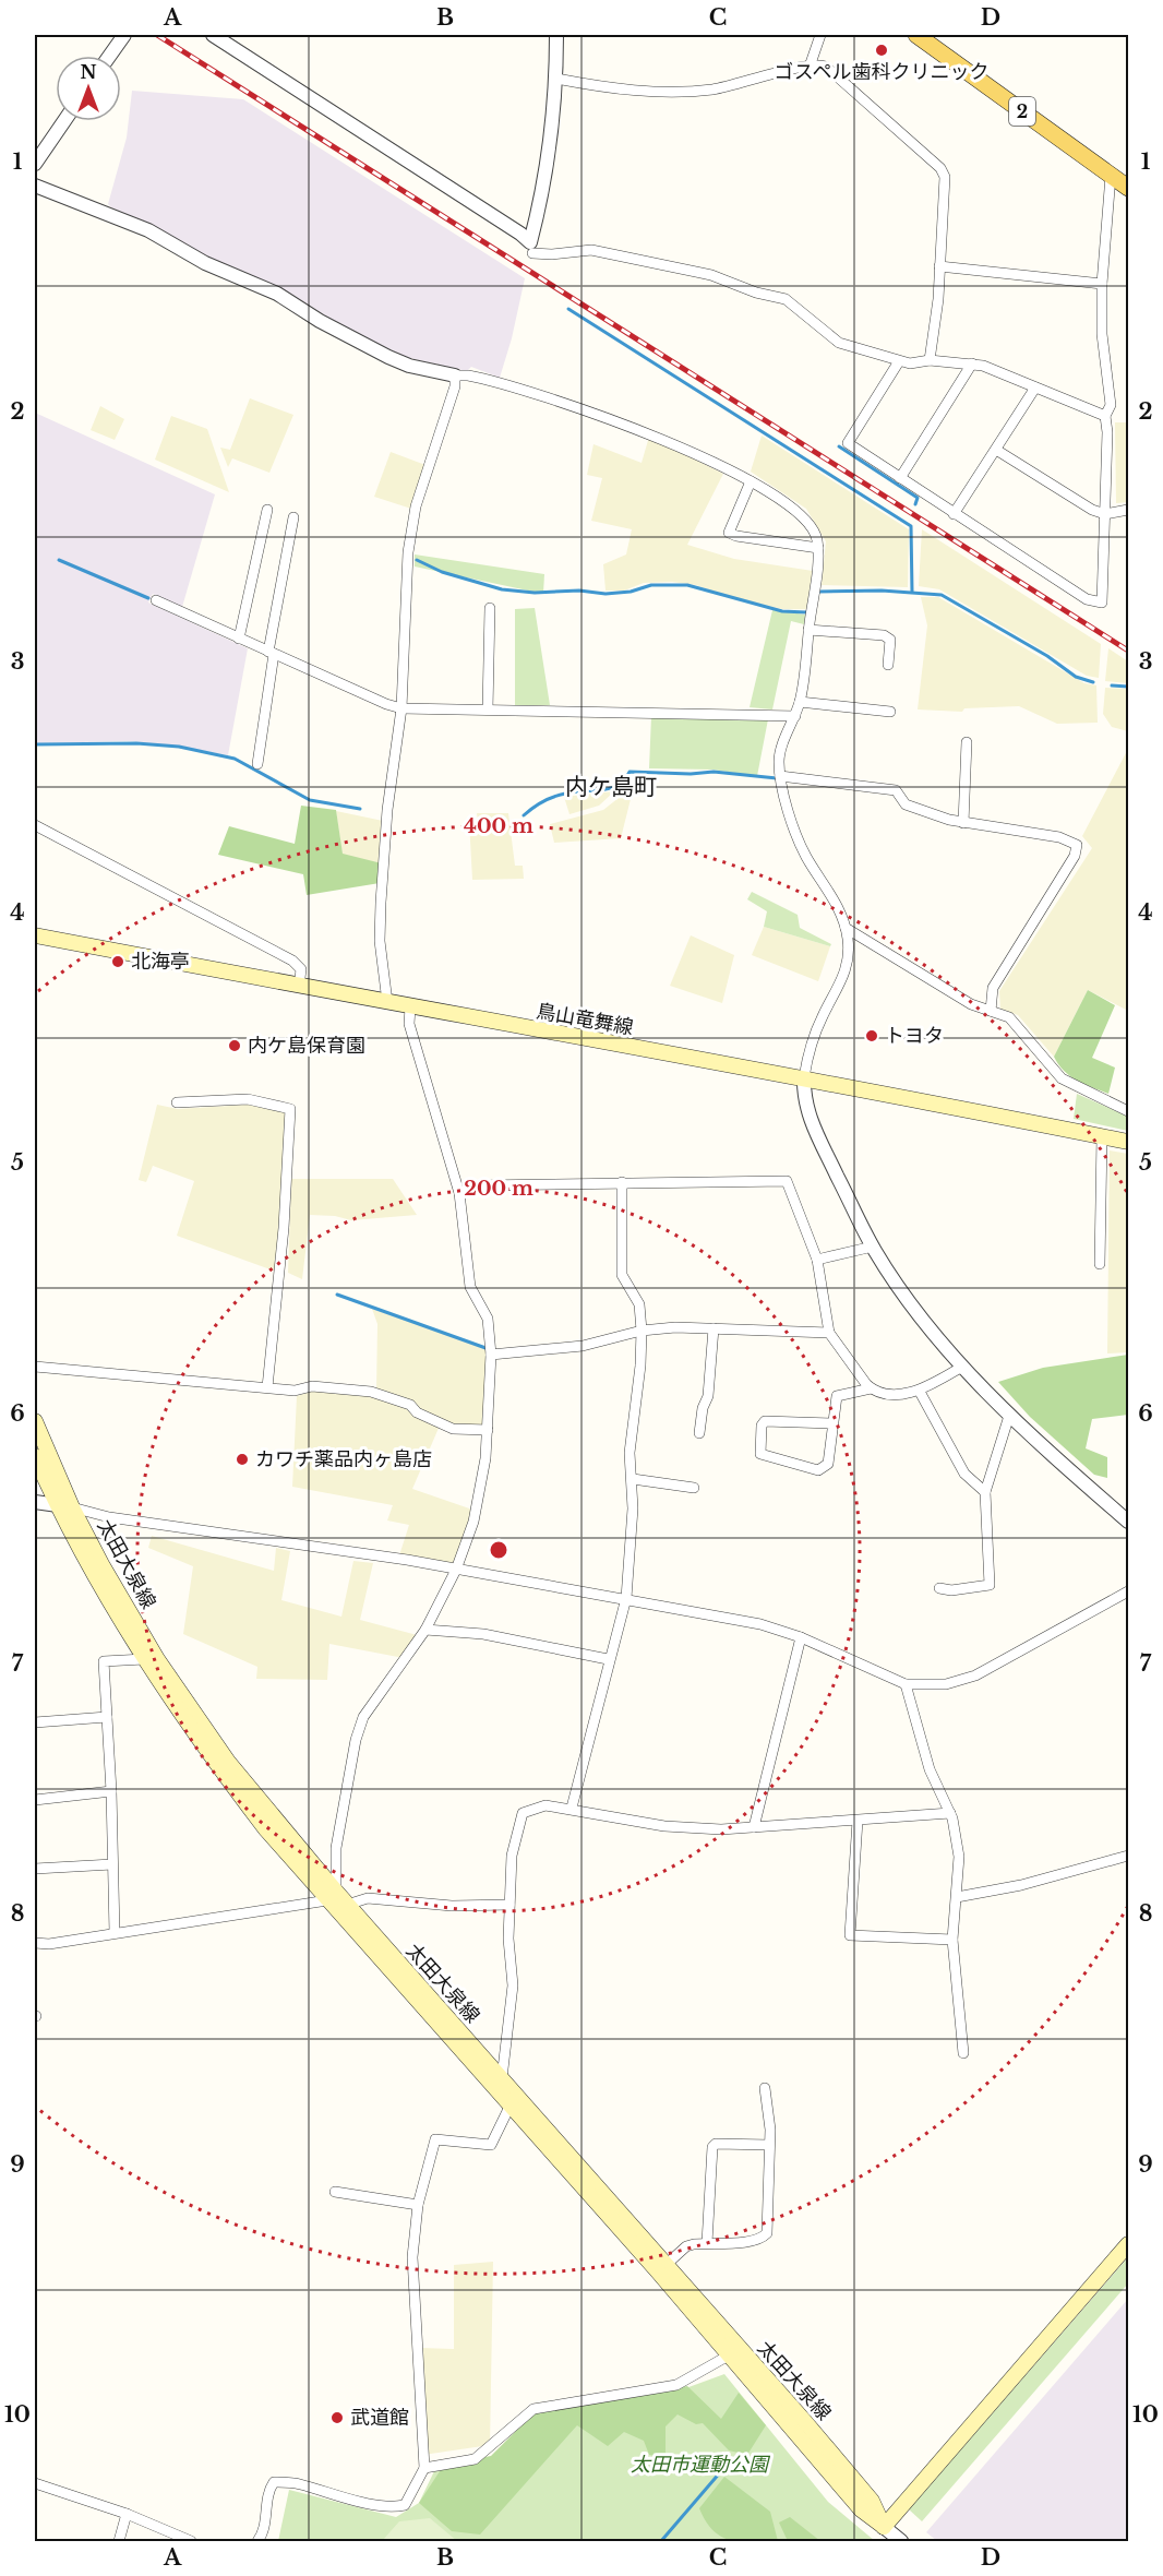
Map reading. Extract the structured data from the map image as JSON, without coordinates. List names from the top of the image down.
{
  "streets": {
    "main road": ["2", "鳥山竜舞線", "太田大泉線"]
  },
  "districts": ["内ケ島町"],
  "parks": ["太田市運動公園"],
  "places": [
    "ゴスペル歯科クリニック",
    "北海亭",
    "トヨタ",
    "内ケ島保育園",
    "カワチ薬品内ヶ島店",
    "武道館"
  ],
  "north": "top",
  "grid": {
    "columns": [
      "A",
      "B",
      "C",
      "D"
    ],
    "rows": [
      "1",
      "2",
      "3",
      "4",
      "5",
      "6",
      "7",
      "8",
      "9",
      "10"
    ]
  },
  "rings": ["400 m", "200 m"]
}
